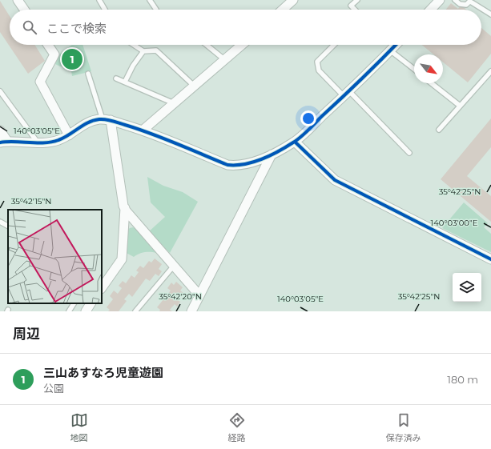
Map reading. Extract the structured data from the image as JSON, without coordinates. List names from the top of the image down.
{
  "north": "bottom right",
  "page": {
    "search": "ここで検索",
    "pins": "1",
    "heading": "周辺",
    "list": [
      {
        "mark": "1",
        "name": "三山あすなろ児童遊園",
        "note": "公園",
        "value": "180 m"
      }
    ],
    "nav": ["地図", "経路", "保存済み"]
  },
  "coordinates": [
    "140°03'05\"E",
    "35°42'25\"N",
    "35°42'15\"N",
    "140°03'00\"E",
    "35°42'20\"N"
  ]
}
